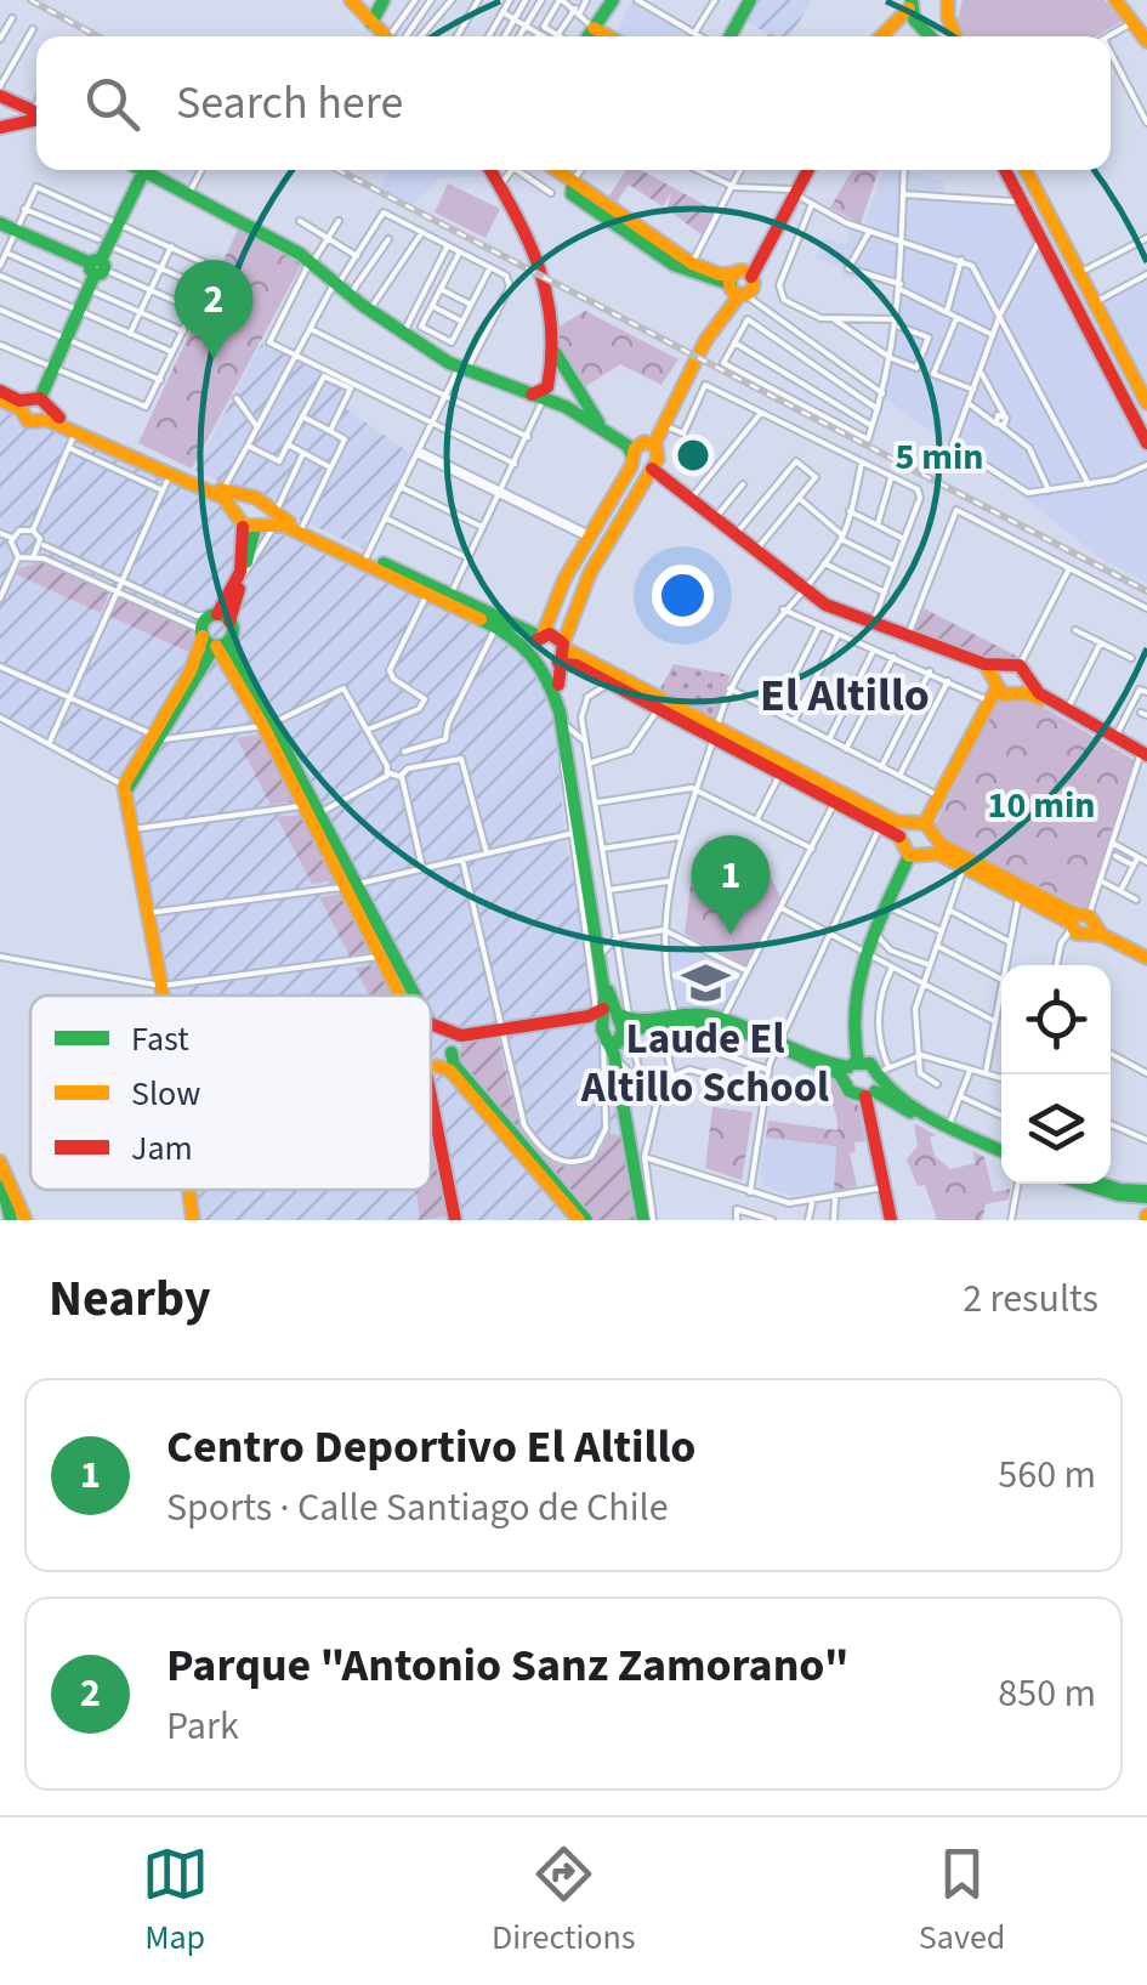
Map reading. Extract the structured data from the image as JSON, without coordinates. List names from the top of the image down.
{
  "districts": ["El Altillo"],
  "places": {
    "school or university": ["Laude El Altillo School"]
  },
  "legend": ["Fast", "Slow", "Jam"],
  "page": {
    "search": "Search here",
    "pins": ["2", "1"],
    "heading": ["Nearby", "2 results"],
    "list": [
      {
        "mark": "1",
        "name": "Centro Deportivo El Altillo",
        "note": "Sports · Calle Santiago de Chile",
        "value": "560 m"
      },
      {
        "mark": "2",
        "name": "Parque \"Antonio Sanz Zamorano\"",
        "note": "Park",
        "value": "850 m"
      }
    ],
    "nav": ["Map", "Directions", "Saved"]
  },
  "rings": ["5 min", "10 min"]
}
